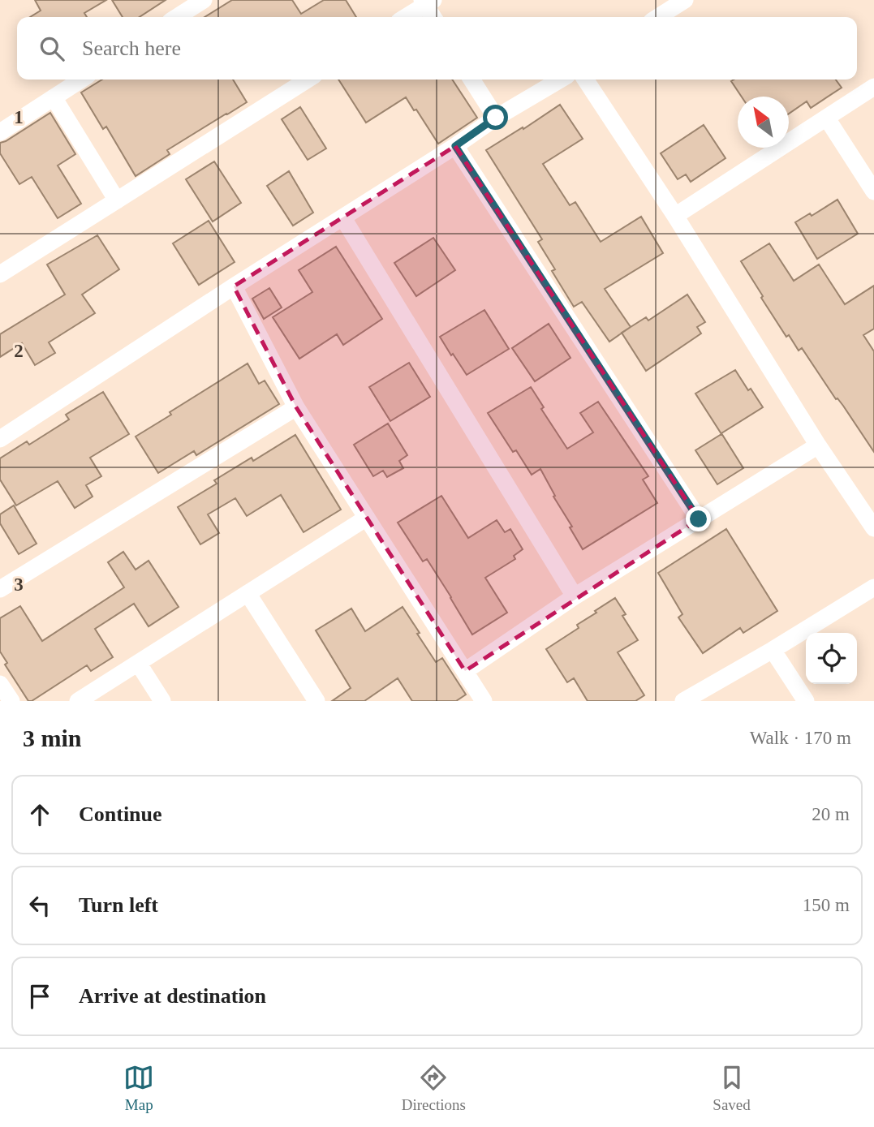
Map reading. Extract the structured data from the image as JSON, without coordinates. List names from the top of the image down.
{
  "north": "top left",
  "page": {
    "search": "Search here",
    "heading": ["3 min", "Walk · 170 m"],
    "list": [
      ["Continue", "20 m"],
      ["Turn left", "150 m"],
      "Arrive at destination"
    ],
    "nav": ["Map", "Directions", "Saved"]
  },
  "grid": {
    "rows": ["1", "2", "3"]
  }
}
